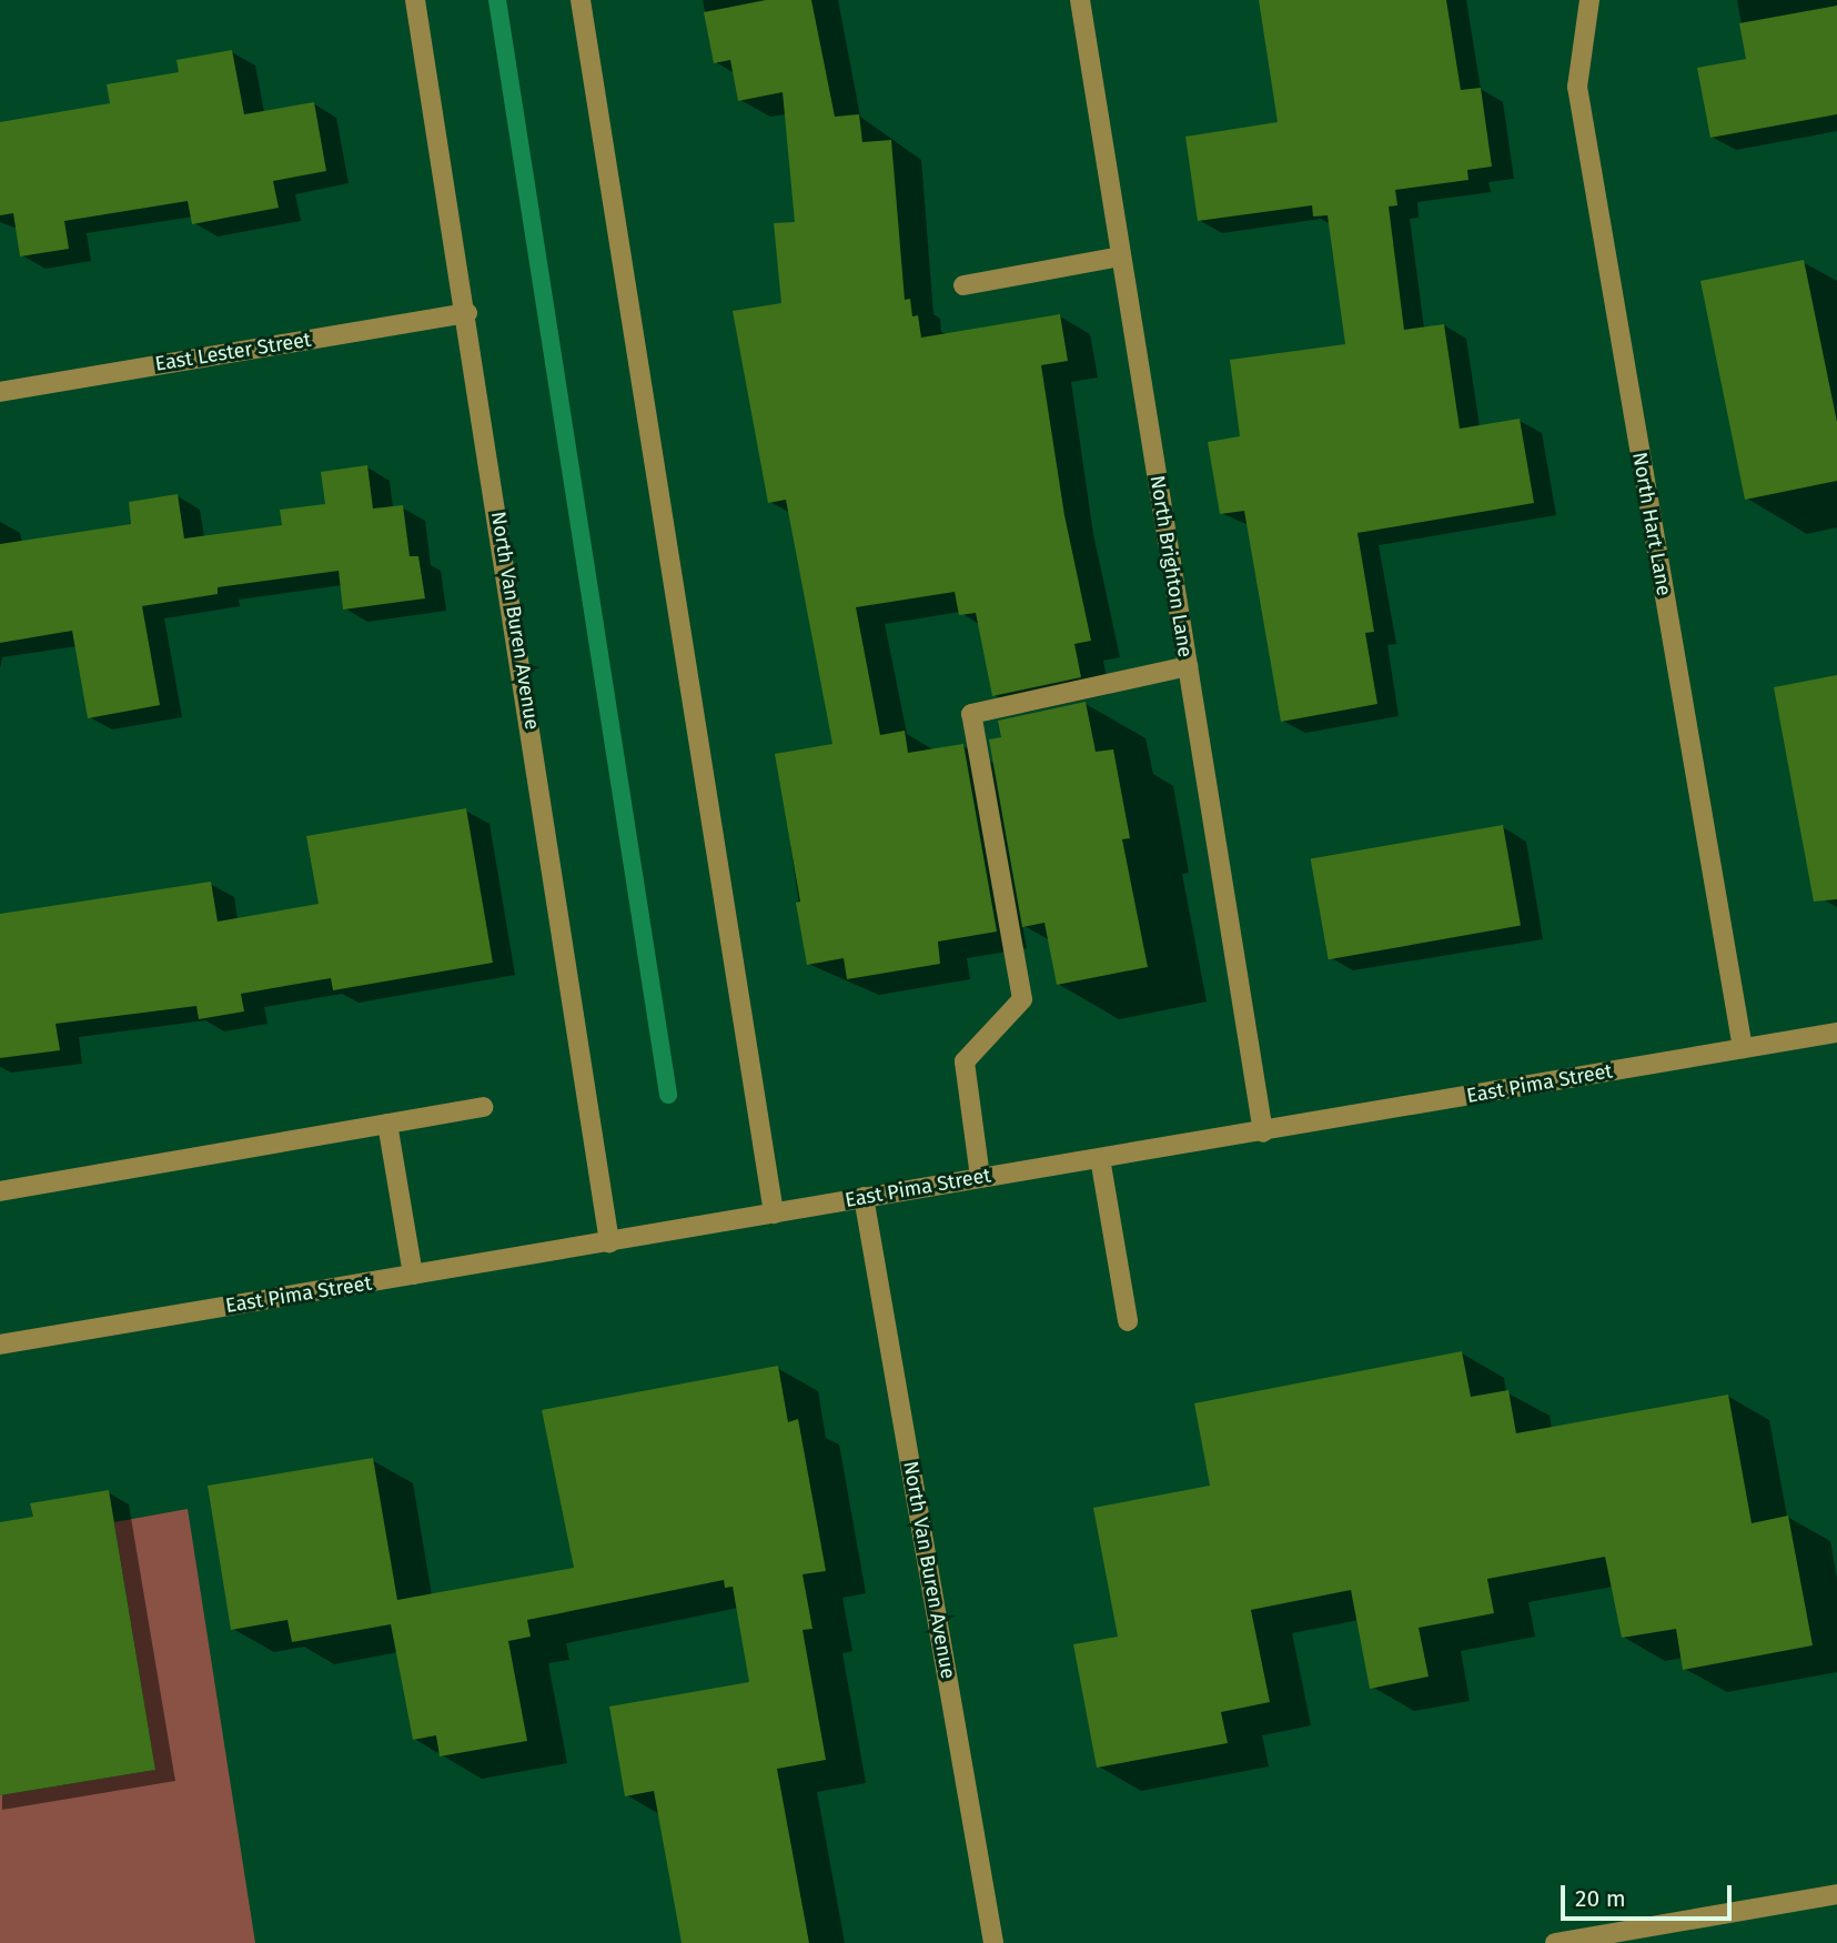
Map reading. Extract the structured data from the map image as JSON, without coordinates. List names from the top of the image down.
{
  "streets": {
    "street": [
      "East Lester Street",
      "North Hart Lane",
      "North Brighton Lane",
      "North Van Buren Avenue",
      "East Pima Street"
    ]
  },
  "crossings": [
    ["East Lester Street", "North Van Buren Avenue"],
    ["North Hart Lane", "East Pima Street"],
    ["North Brighton Lane", "East Pima Street"],
    ["North Van Buren Avenue", "East Pima Street"]
  ],
  "scale_bar": "20 m"
}
